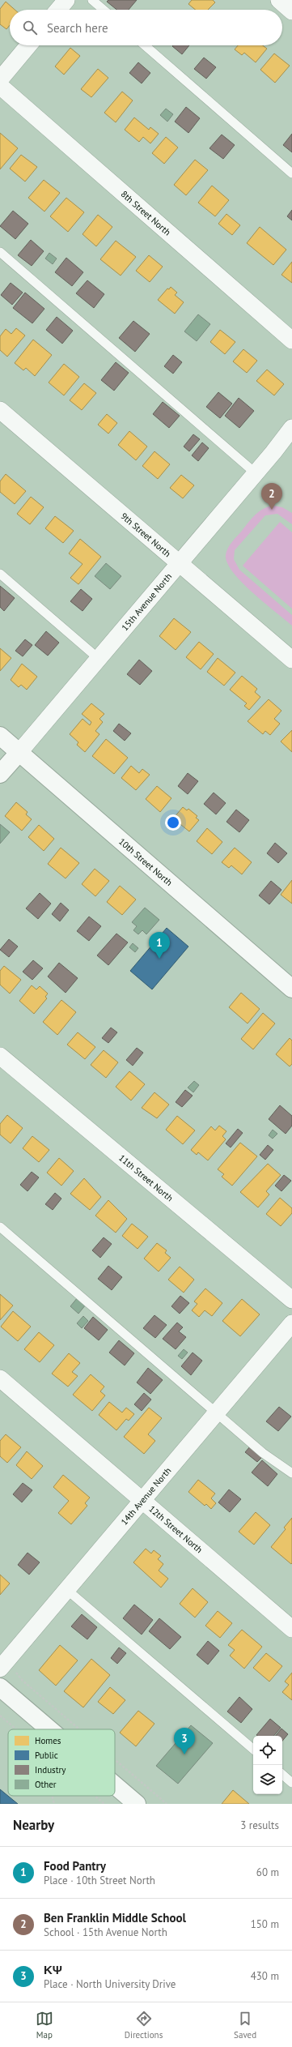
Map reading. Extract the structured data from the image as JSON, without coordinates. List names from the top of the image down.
{
  "streets": {
    "main road": ["15th Avenue North", "10th Street North"],
    "street": [
      "8th Street North",
      "9th Street North",
      "11th Street North",
      "14th Avenue North",
      "12th Street North"
    ]
  },
  "crossings": [
    ["9th Street North", "15th Avenue North"],
    ["15th Avenue North", "10th Street North"],
    ["14th Avenue North", "12th Street North"]
  ],
  "legend": [
    "Homes",
    "Public",
    "Industry",
    "Other"
  ],
  "page": {
    "search": "Search here",
    "pins": ["2", "1", "3"],
    "heading": ["Nearby", "3 results"],
    "list": [
      {
        "mark": "1",
        "name": "Food Pantry",
        "note": "Place · 10th Street North",
        "value": "60 m"
      },
      {
        "mark": "2",
        "name": "Ben Franklin Middle School",
        "note": "School · 15th Avenue North",
        "value": "150 m"
      },
      {
        "mark": "3",
        "name": "ΚΨ",
        "note": "Place · North University Drive",
        "value": "430 m"
      }
    ],
    "nav": ["Map", "Directions", "Saved"]
  }
}
